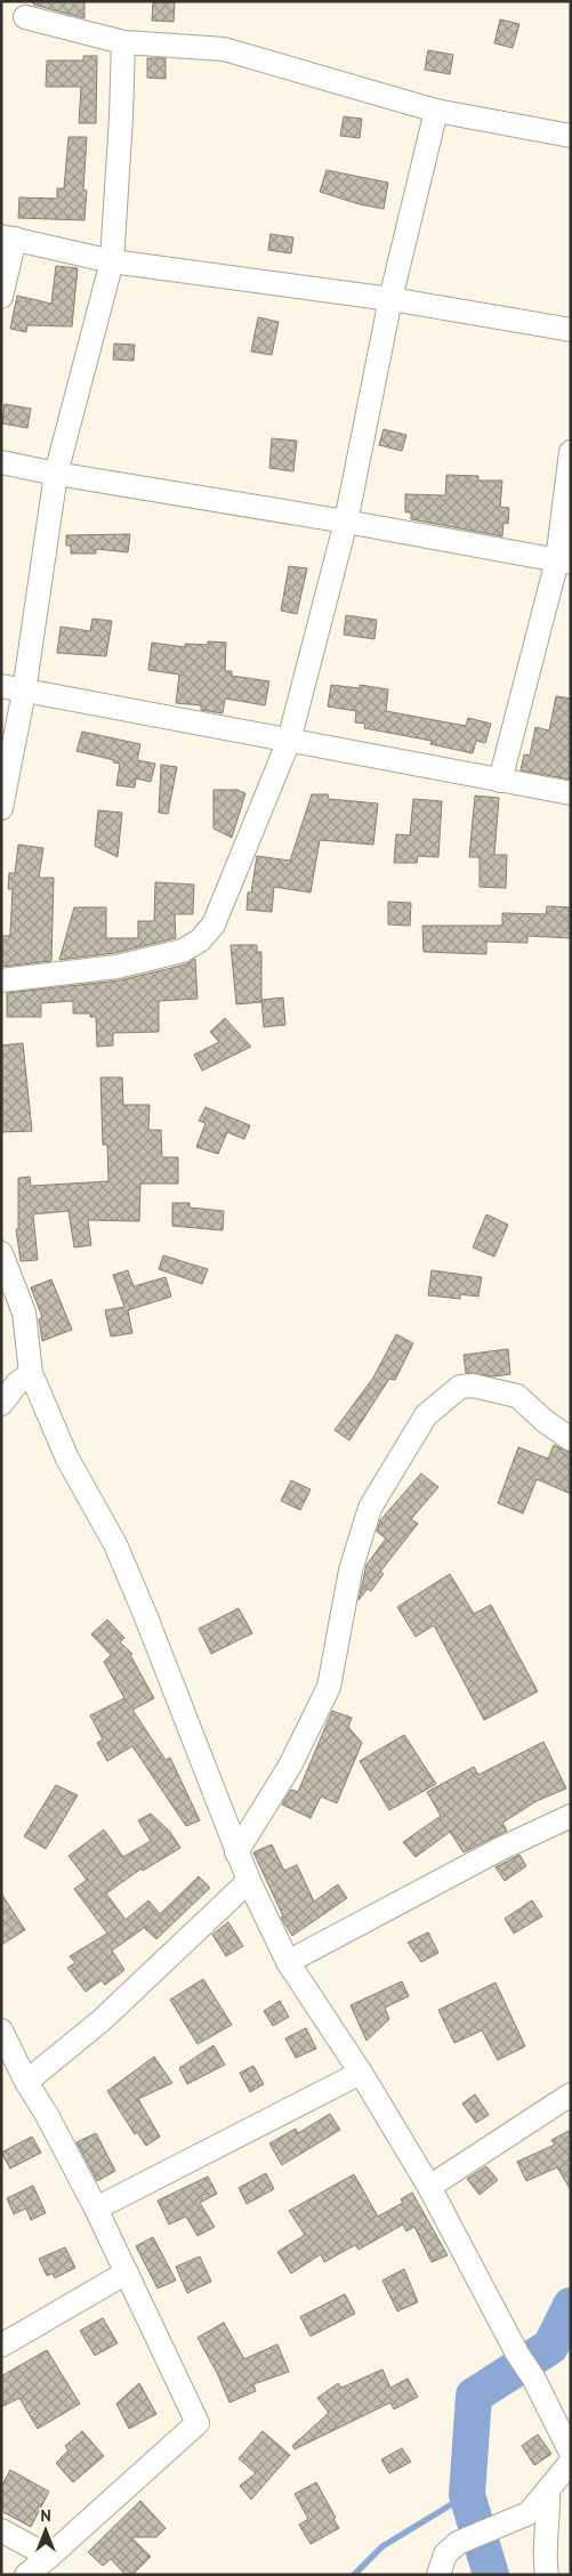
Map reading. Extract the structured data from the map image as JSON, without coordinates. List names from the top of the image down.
{
  "north": "top"
}
